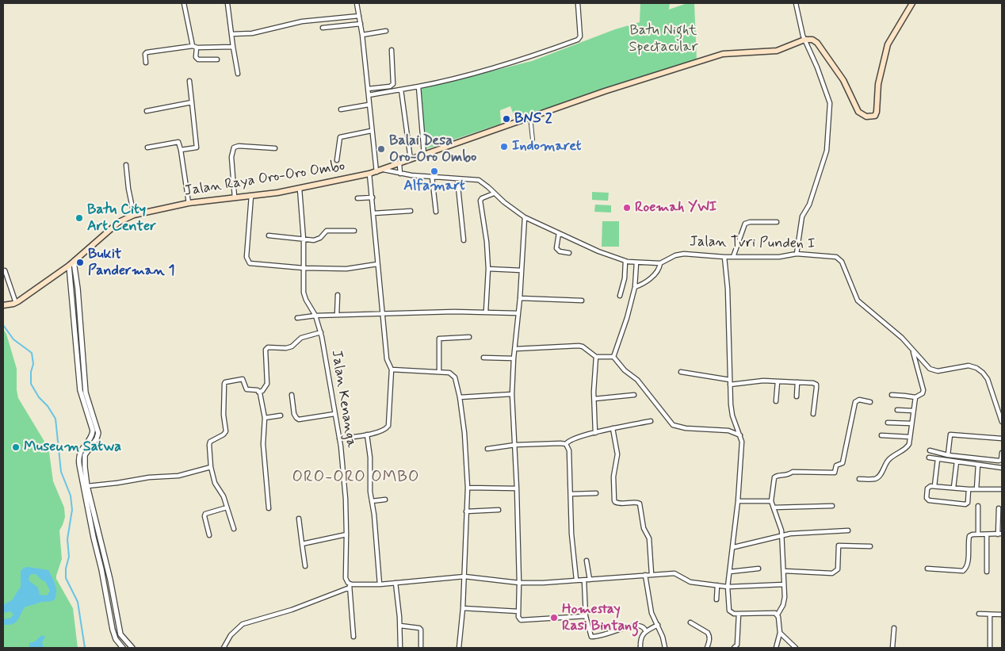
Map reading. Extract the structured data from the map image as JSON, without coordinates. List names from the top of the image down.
{
  "streets": {
    "main road": ["Jalan Raya Oro-Oro Ombo"],
    "street": ["Jalan Tvri Punden I", "Jalan Kenanga"]
  },
  "crossings": [
    ["Jalan Raya Oro-Oro Ombo", "Jalan Tvri Punden I"],
    ["Jalan Raya Oro-Oro Ombo", "Jalan Kenanga"]
  ],
  "districts": ["ORO-ORO OMBO"],
  "parks": ["Batu Night Spectacular"],
  "places": [
    "BNS 2",
    "Indomaret",
    "Balai Desa Oro-Oro Ombo",
    "Alfamart",
    "Roemah YWI",
    "Batu City Art Center",
    "Bukit Panderman 1",
    "Museum Satwa",
    "Homestay Rasi Bintang"
  ]
}
